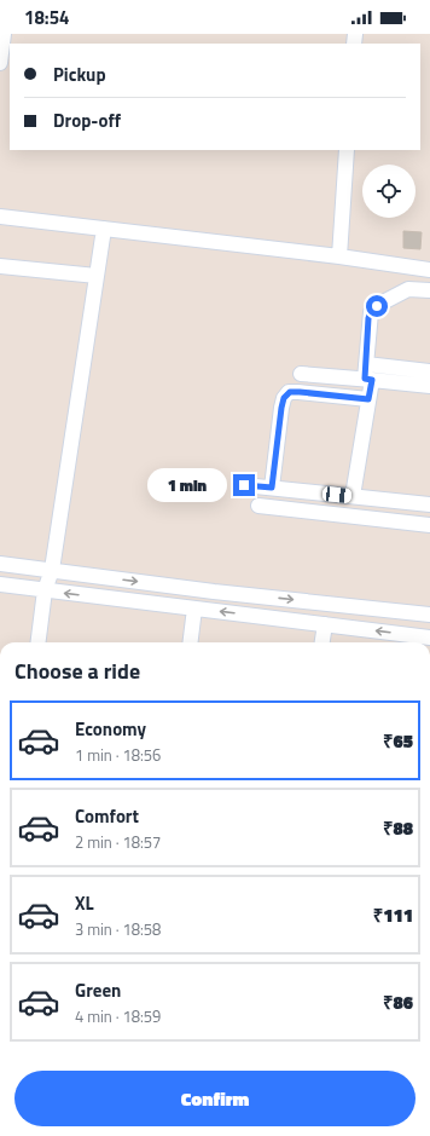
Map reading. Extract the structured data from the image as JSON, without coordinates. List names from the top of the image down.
{
  "page": {
    "status": "18:54",
    "banner": ["Pickup", "Drop-off"],
    "bubble": "1 min",
    "heading": "Choose a ride",
    "list": [
      {
        "name": "Economy",
        "note": "1 min · 18:56",
        "value": "₹65"
      },
      {
        "name": "Comfort",
        "note": "2 min · 18:57",
        "value": "₹88"
      },
      {
        "name": "XL",
        "note": "3 min · 18:58",
        "value": "₹111"
      },
      {
        "name": "Green",
        "note": "4 min · 18:59",
        "value": "₹86"
      }
    ],
    "buttons": "Confirm"
  }
}
